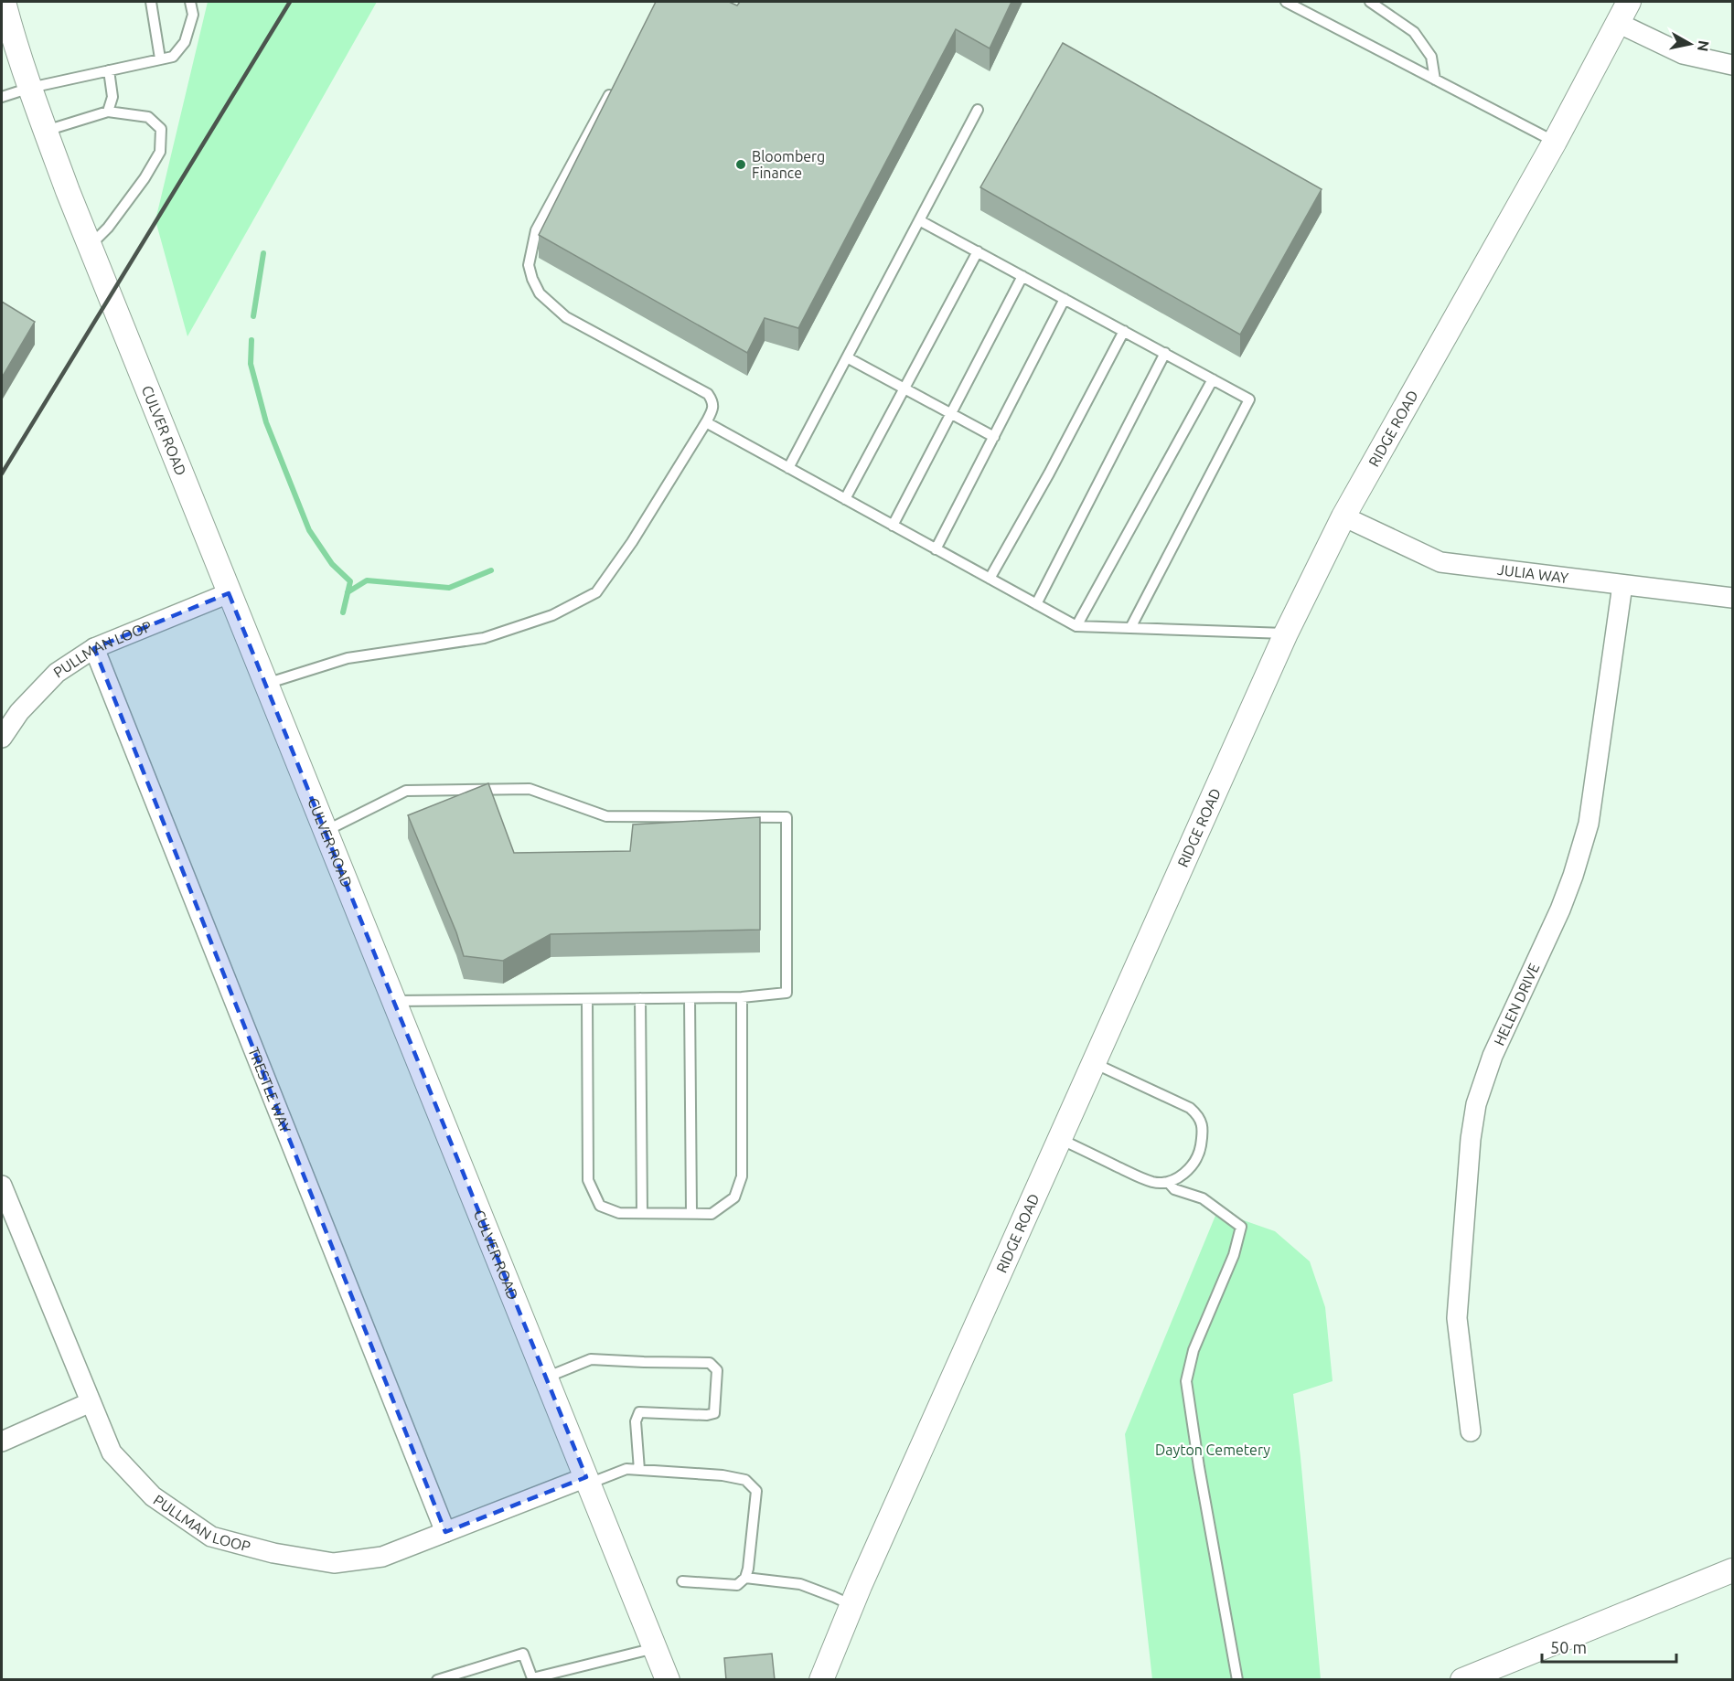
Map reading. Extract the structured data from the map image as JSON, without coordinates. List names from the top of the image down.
{
  "streets": {
    "street": [
      "RIDGE ROAD",
      "CULVER ROAD",
      "JULIA WAY",
      "PULLMAN LOOP",
      "HELEN DRIVE",
      "TRESTLE WAY"
    ]
  },
  "crossings": [
    ["RIDGE ROAD", "JULIA WAY"],
    ["CULVER ROAD", "PULLMAN LOOP"],
    ["JULIA WAY", "HELEN DRIVE"],
    ["PULLMAN LOOP", "TRESTLE WAY"]
  ],
  "parks": ["Dayton Cemetery"],
  "places": ["Bloomberg Finance"],
  "scale_bar": "50 m",
  "north": "right"
}
